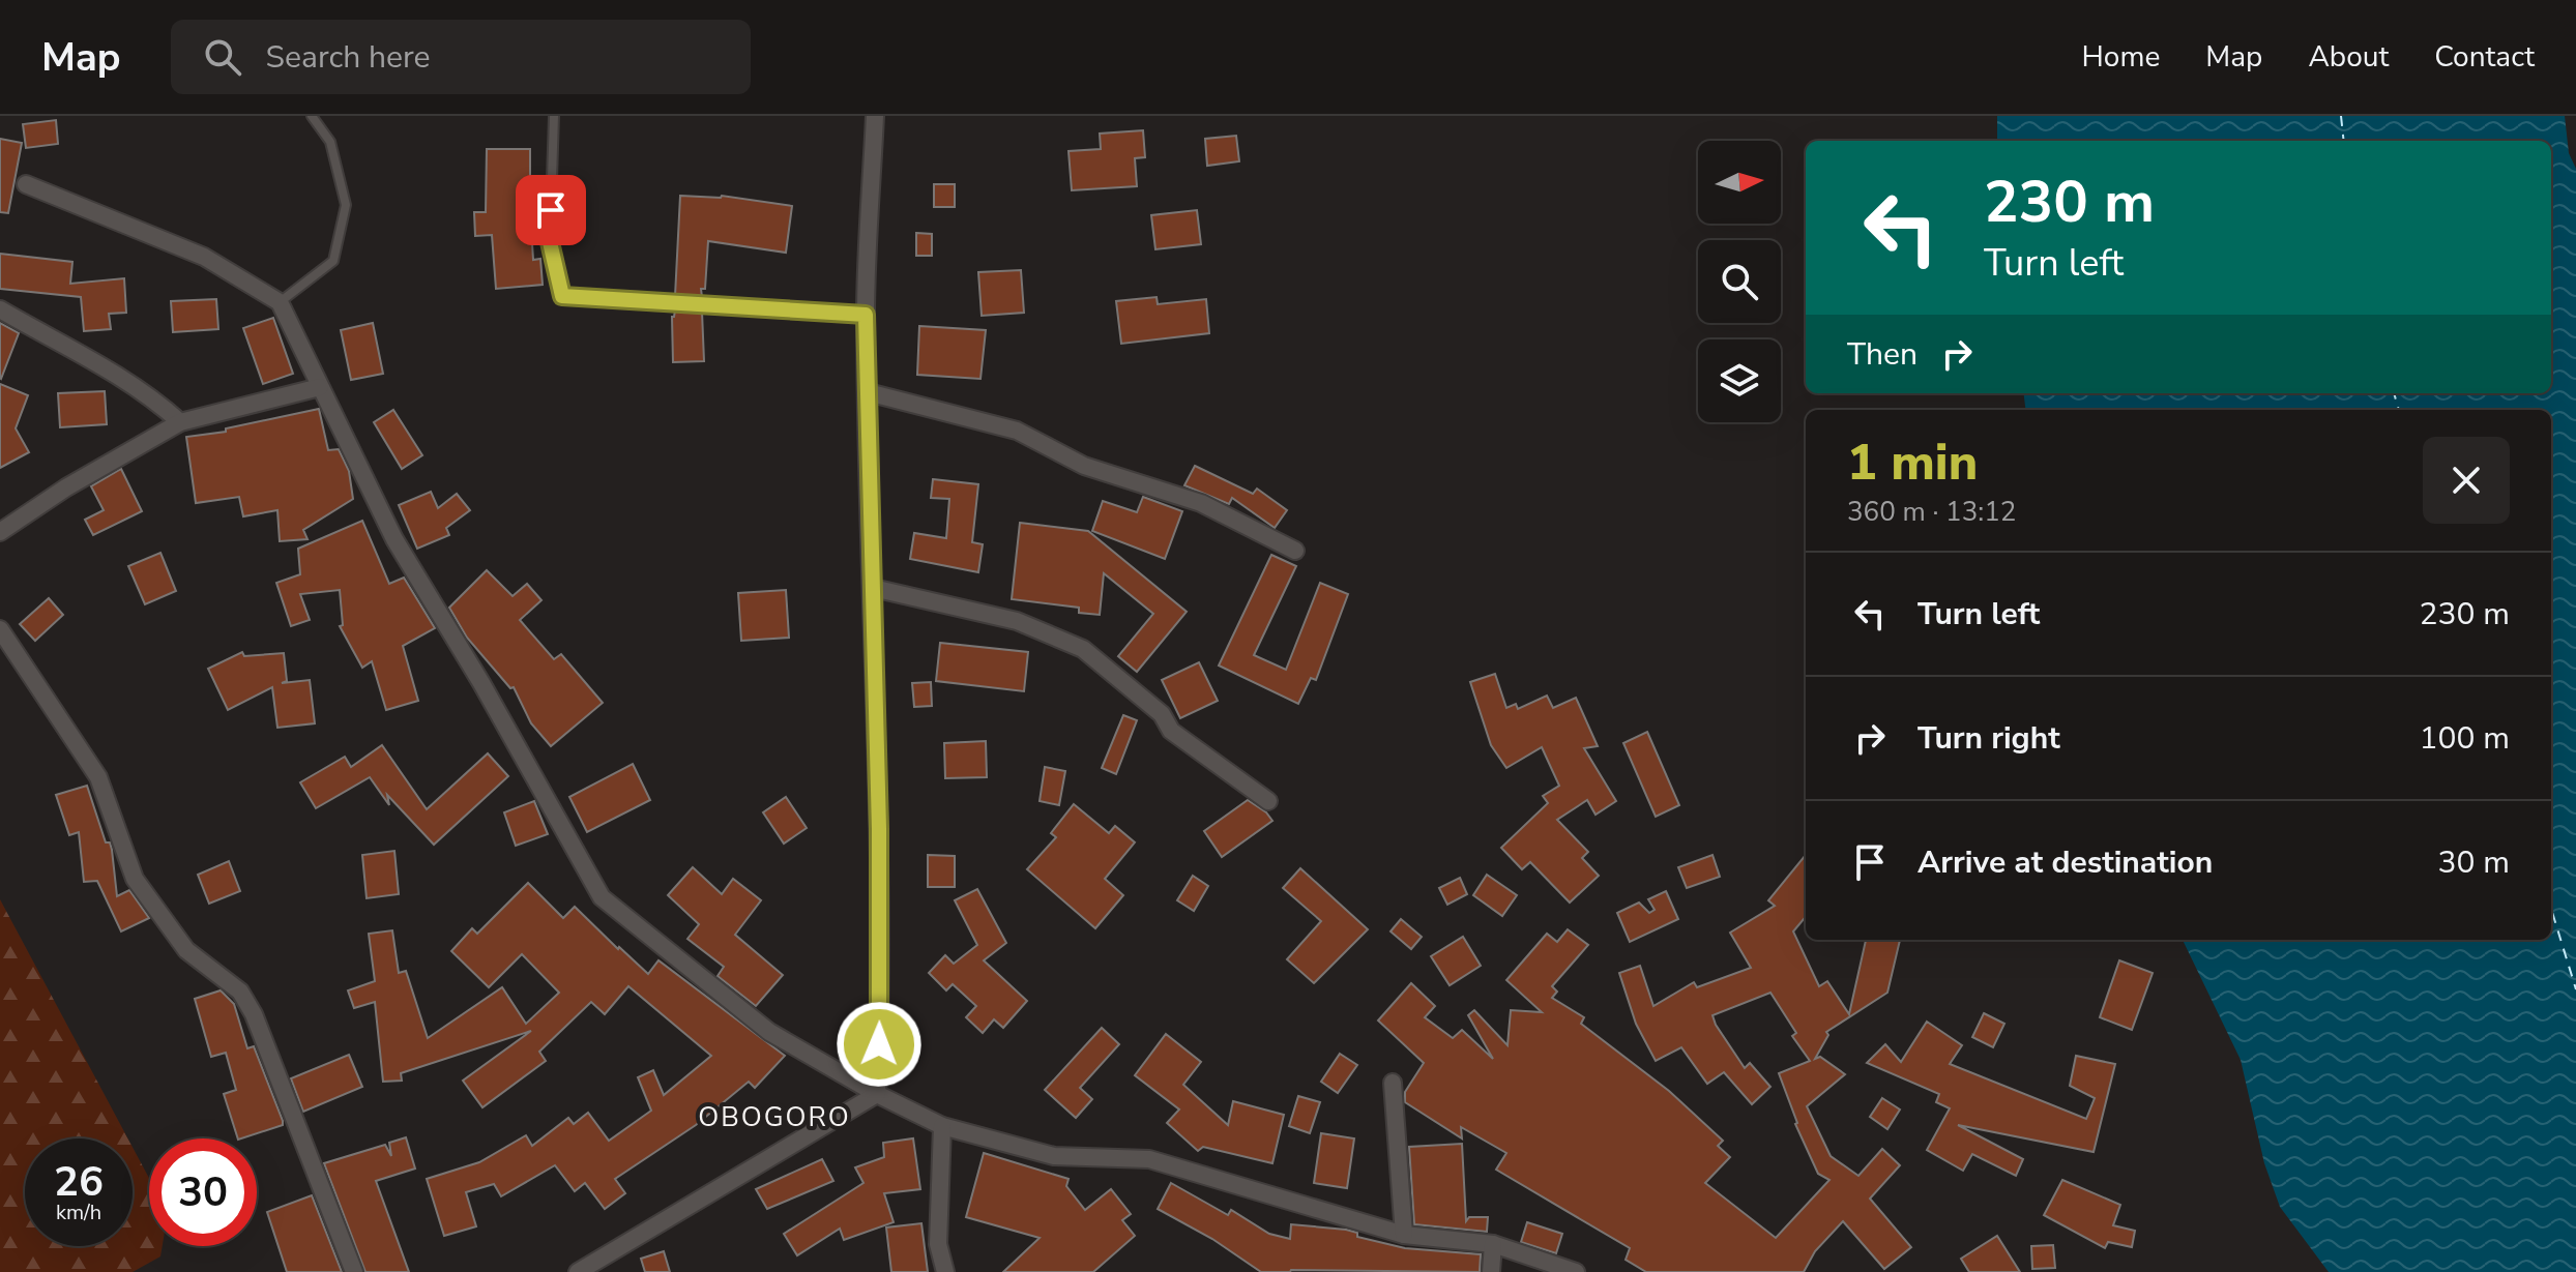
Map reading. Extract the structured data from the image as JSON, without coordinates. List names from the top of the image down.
{
  "districts": ["OBOGORO"],
  "north": "right",
  "page": {
    "header": "Map",
    "search": "Search here",
    "nav": [
      "Home",
      "Map",
      "About",
      "Contact"
    ],
    "turn": ["230 m", "Turn left"],
    "then": "Then",
    "heading": ["1 min", "360 m · 13:12"],
    "list": [
      {
        "name": "Turn left",
        "value": "230 m"
      },
      {
        "name": "Turn right",
        "value": "100 m"
      },
      {
        "name": "Arrive at destination",
        "value": "30 m"
      }
    ],
    "speed": "26 km/h",
    "limit": "30"
  }
}
